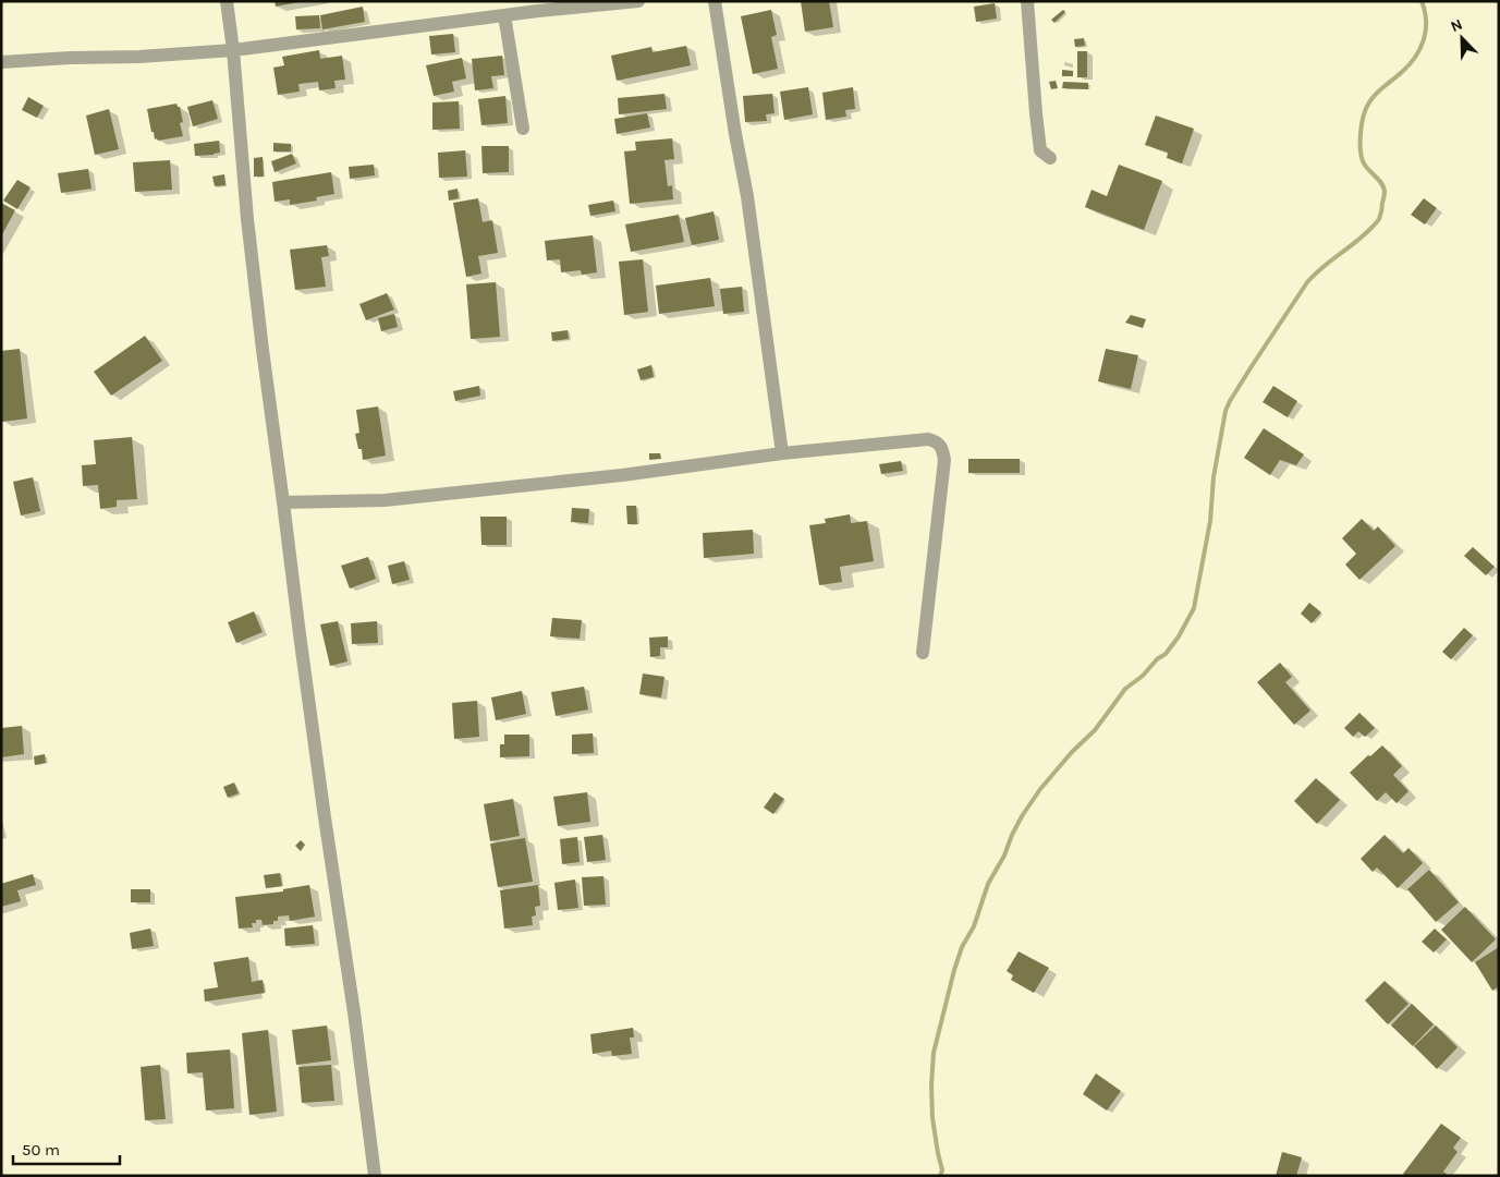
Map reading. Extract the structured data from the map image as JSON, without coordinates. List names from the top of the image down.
{
  "scale_bar": "50 m",
  "north": "top left"
}
